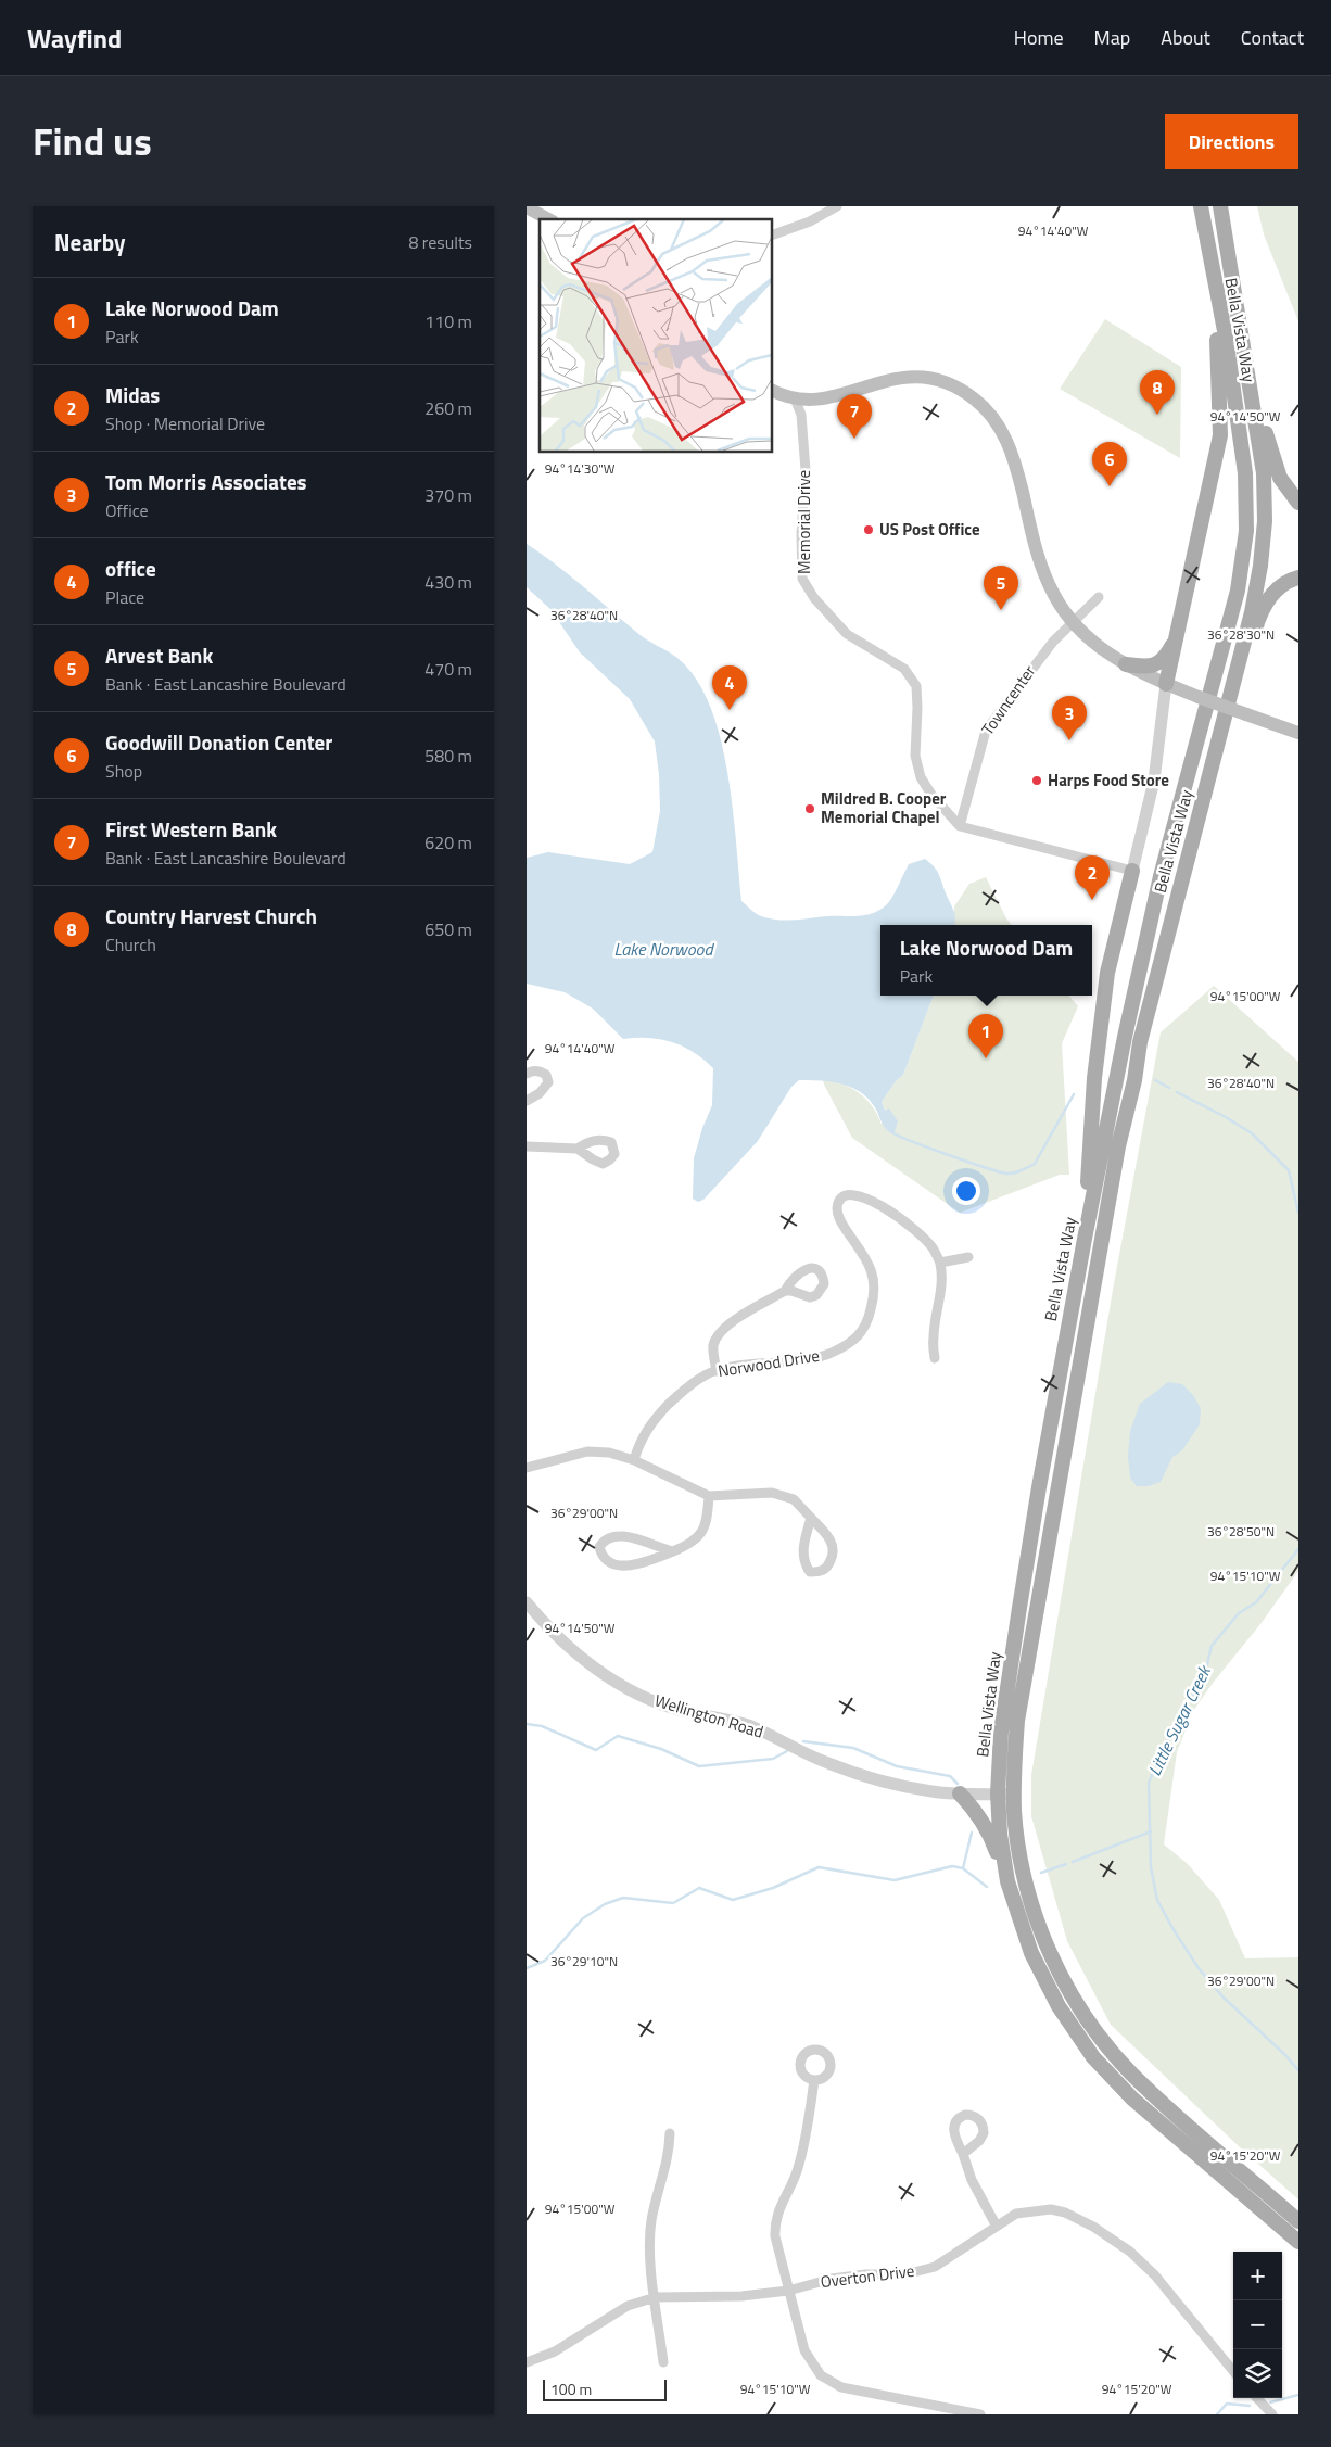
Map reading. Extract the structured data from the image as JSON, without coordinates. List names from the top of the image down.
{
  "streets": {
    "main road": ["Bella Vista Way"],
    "street": [
      "Memorial Drive",
      "Towncenter",
      "Norwood Drive",
      "Wellington Road",
      "Overton Drive"
    ]
  },
  "crossings": [
    ["Bella Vista Way", "Wellington Road"],
    ["Memorial Drive", "Towncenter"]
  ],
  "water": ["Lake Norwood", "Little Sugar Creek"],
  "places": ["US Post Office", "Harps Food Store", "Mildred B. Cooper Memorial Chapel"],
  "scale_bar": "100 m",
  "page": {
    "header": "Wayfind",
    "nav": [
      "Home",
      "Map",
      "About",
      "Contact"
    ],
    "title": "Find us",
    "buttons": "Directions",
    "heading": ["Nearby", "8 results"],
    "list": [
      {
        "mark": "1",
        "name": "Lake Norwood Dam",
        "note": "Park",
        "value": "110 m"
      },
      {
        "mark": "2",
        "name": "Midas",
        "note": "Shop · Memorial Drive",
        "value": "260 m"
      },
      {
        "mark": "3",
        "name": "Tom Morris Associates",
        "note": "Office",
        "value": "370 m"
      },
      {
        "mark": "4",
        "name": "office",
        "note": "Place",
        "value": "430 m"
      },
      {
        "mark": "5",
        "name": "Arvest Bank",
        "note": "Bank · East Lancashire Boulevard",
        "value": "470 m"
      },
      {
        "mark": "6",
        "name": "Goodwill Donation Center",
        "note": "Shop",
        "value": "580 m"
      },
      {
        "mark": "7",
        "name": "First Western Bank",
        "note": "Bank · East Lancashire Boulevard",
        "value": "620 m"
      },
      {
        "mark": "8",
        "name": "Country Harvest Church",
        "note": "Church",
        "value": "650 m"
      }
    ],
    "pins": [
      "8",
      "7",
      "6",
      "5",
      "4",
      "3",
      "2",
      "1"
    ],
    "popup": ["Lake Norwood Dam", "Park"],
    "map_buttons": ["+", "−"],
    "scale": "100 m"
  },
  "coordinates": [
    "94°14'40\"W",
    "94°14'50\"W",
    "94°14'30\"W",
    "36°28'40\"N",
    "36°28'30\"N",
    "94°15'00\"W",
    "36°29'00\"N",
    "36°28'50\"N",
    "94°15'10\"W",
    "36°29'10\"N",
    "94°15'20\"W"
  ]
}
